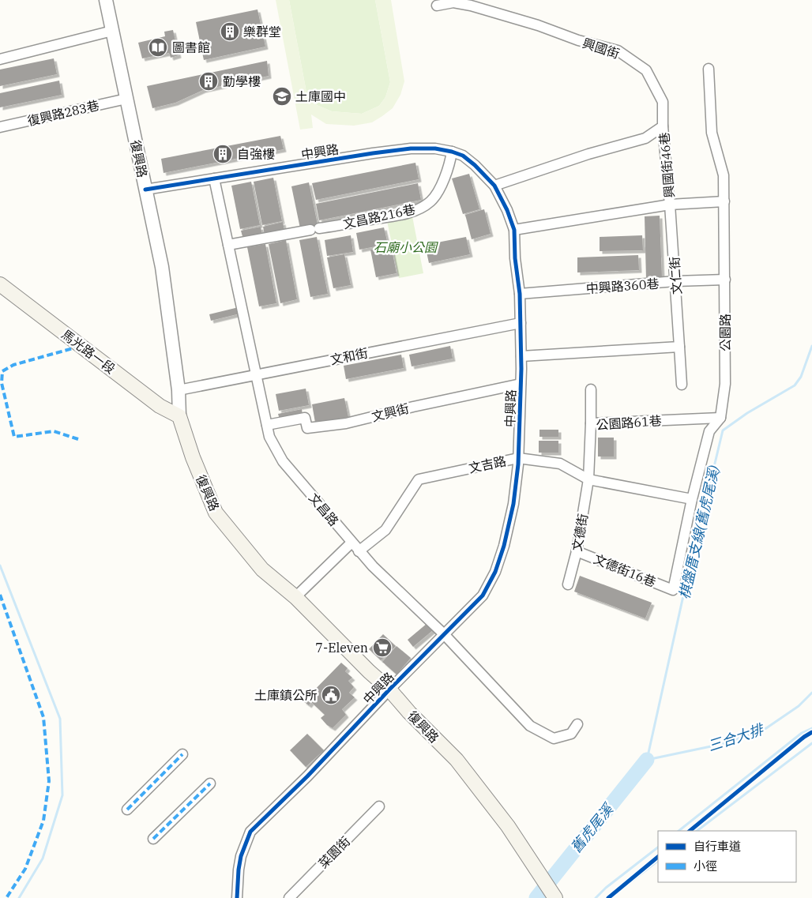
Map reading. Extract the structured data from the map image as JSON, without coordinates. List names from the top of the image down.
{
  "streets": {
    "main road": ["復興路", "馬光路一段"],
    "street": [
      "興國街",
      "復興路283巷",
      "中興路",
      "興國街46巷",
      "文昌路216巷",
      "文仁街",
      "中興路360巷",
      "公園路",
      "文和街",
      "文興街",
      "公園路61巷",
      "文吉路",
      "文昌路",
      "文德街",
      "文德街16巷",
      "菜園街"
    ]
  },
  "crossings": [
    ["興國街", "興國街46巷"],
    ["復興路283巷", "復興路"],
    ["中興路", "復興路"],
    ["中興路", "文昌路216巷"],
    ["中興路", "中興路360巷"],
    ["中興路", "文和街"],
    ["中興路", "文興街"],
    ["中興路", "文吉路"],
    ["中興路", "文昌路"],
    ["復興路", "馬光路一段"],
    ["復興路", "文和街"],
    ["興國街46巷", "文仁街"],
    ["文昌路216巷", "文昌路"],
    ["文仁街", "中興路360巷"],
    ["中興路360巷", "公園路"],
    ["公園路", "公園路61巷"],
    ["公園路", "文吉路"],
    ["公園路", "文德街16巷"],
    ["文和街", "文昌路"],
    ["文興街", "文昌路"],
    ["公園路61巷", "文吉路"],
    ["公園路61巷", "文德街"],
    ["文吉路", "文昌路"],
    ["文吉路", "文德街"],
    ["文德街", "文德街16巷"]
  ],
  "water": ["棋盤厝支線(舊虎尾溪)", "三合大排", "舊虎尾溪"],
  "parks": ["石廟小公園"],
  "places": {
    "building": ["樂群堂", "勤學樓", "自強樓"],
    "library": ["圖書館"],
    "school or university": ["土庫國中"],
    "supermarket": ["7-Eleven"],
    "public building": ["土庫鎮公所"]
  },
  "legend": ["自行車道", "小徑"]
}
